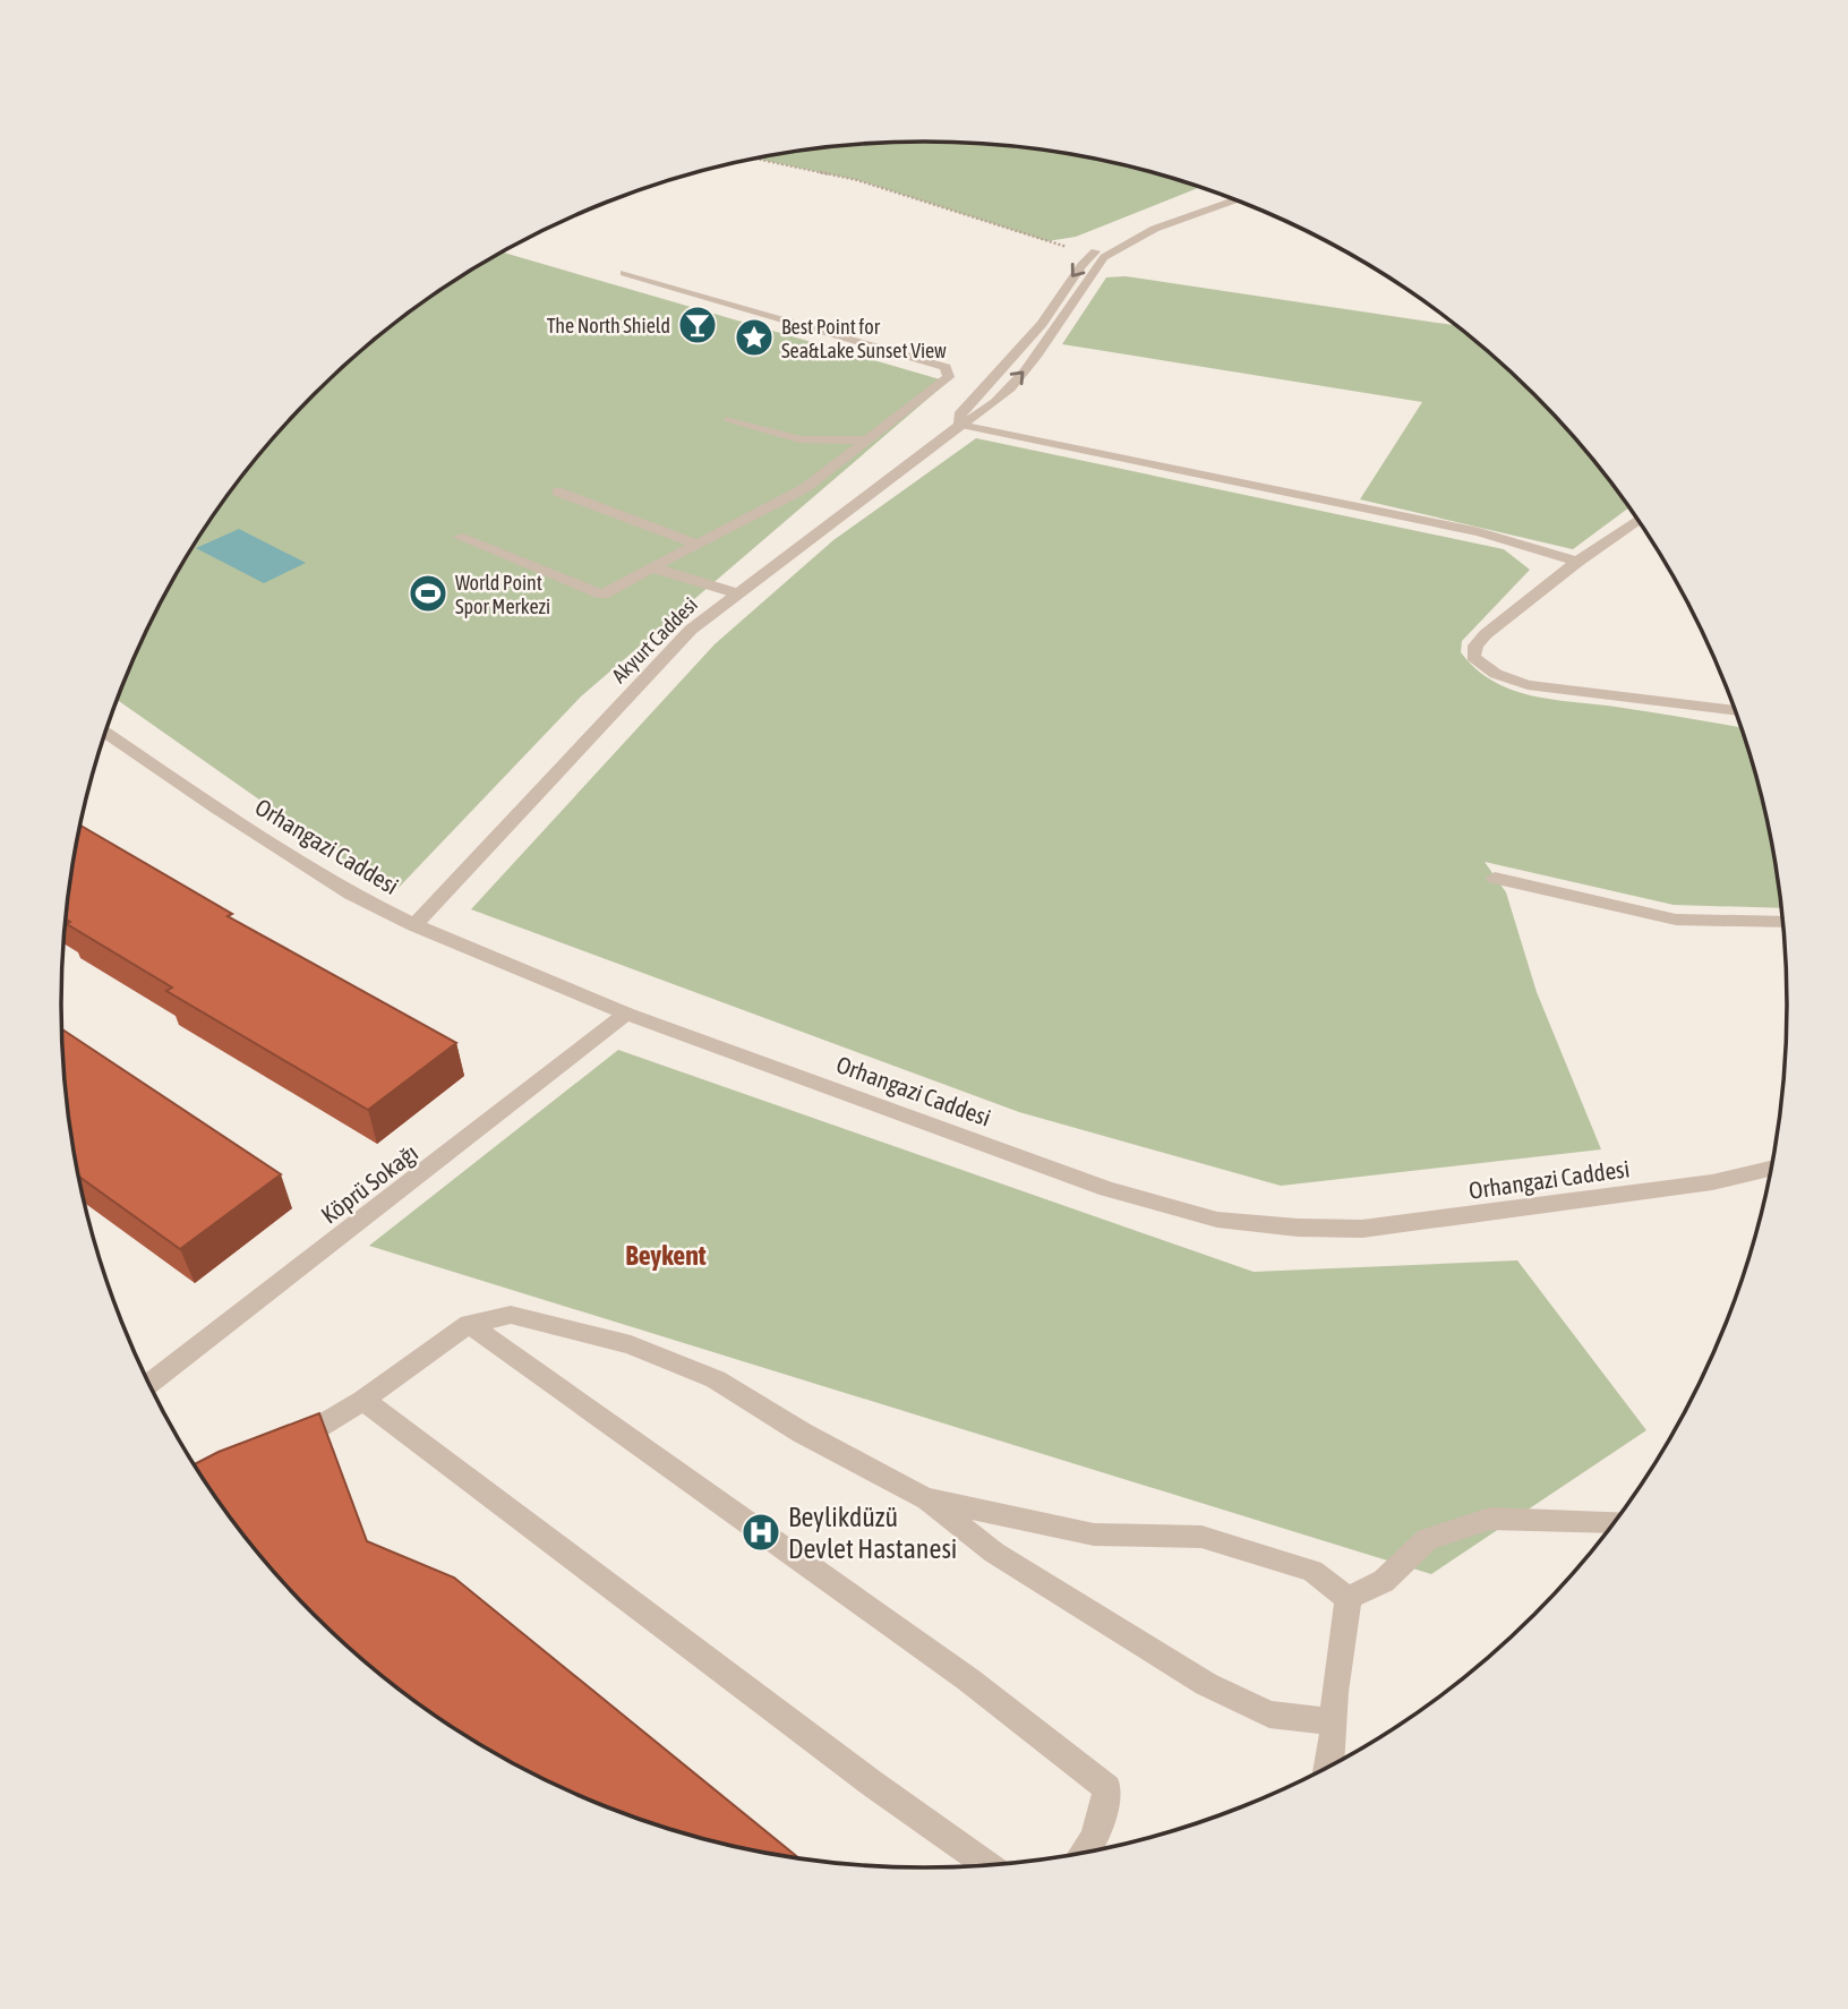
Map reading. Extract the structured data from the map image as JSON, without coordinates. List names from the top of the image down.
{
  "streets": {
    "street": ["Akyurt Caddesi", "Orhangazi Caddesi", "Köprü Sokağı"]
  },
  "crossings": [
    ["Akyurt Caddesi", "Orhangazi Caddesi"],
    ["Orhangazi Caddesi", "Köprü Sokağı"]
  ],
  "districts": ["Beykent"],
  "places": {
    "bar": ["The North Shield"],
    "place": ["Best Point for Sea&Lake Sunset View"],
    "sports": ["World Point Spor Merkezi"],
    "hospital": ["Beylikdüzü Devlet Hastanesi"]
  }
}
